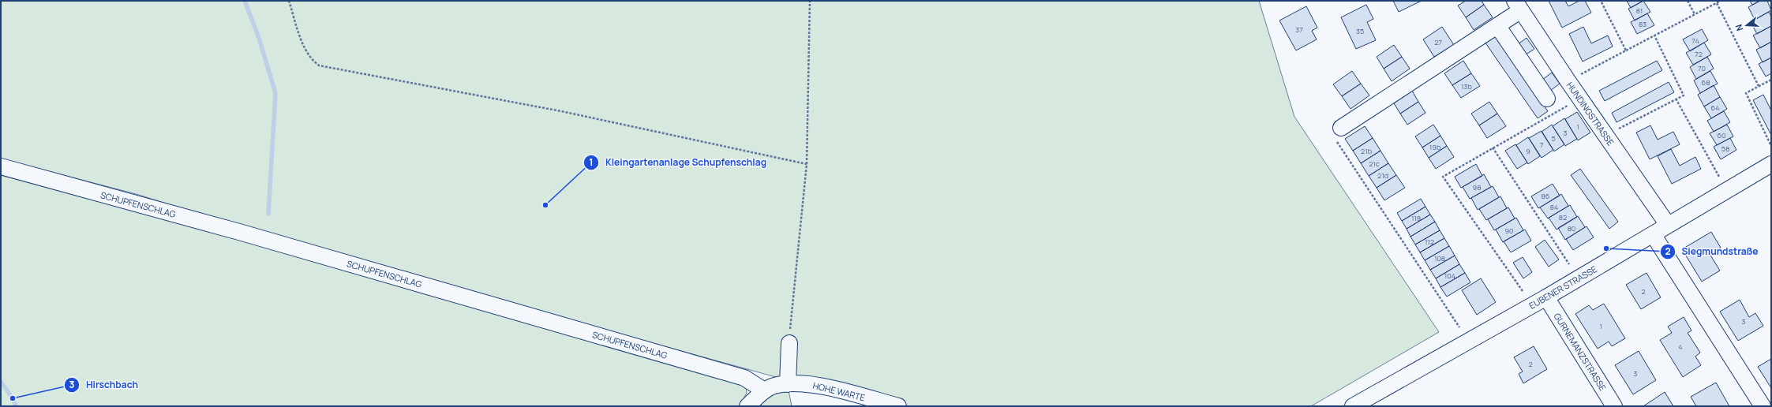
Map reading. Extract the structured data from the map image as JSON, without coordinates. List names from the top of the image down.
{
  "streets": {
    "street": [
      "HUNDINGSTRASSE",
      "SCHUPFENSCHLAG",
      "EUBENER STRASSE",
      "GURNEMANZSTRASSE",
      "HOHE WARTE"
    ]
  },
  "crossings": [
    ["HUNDINGSTRASSE", "EUBENER STRASSE"],
    ["SCHUPFENSCHLAG", "HOHE WARTE"],
    ["EUBENER STRASSE", "GURNEMANZSTRASSE"]
  ],
  "places": ["Kleingartenanlage Schupfenschlag", "Siegmundstraße", "Hirschbach"],
  "house_numbers": [
    "81",
    "83",
    "37",
    "35",
    "74",
    "27",
    "72",
    "70",
    "68",
    "13b",
    "64",
    "1",
    "3",
    "60",
    "5",
    "7",
    "19b",
    "58",
    "21b",
    "9",
    "21c",
    "21d",
    "98",
    "86",
    "84",
    "82",
    "118",
    "80",
    "90",
    "112",
    "108",
    "104",
    "2",
    "3",
    "1",
    "4",
    "2",
    "3"
  ],
  "north": "left"
}
